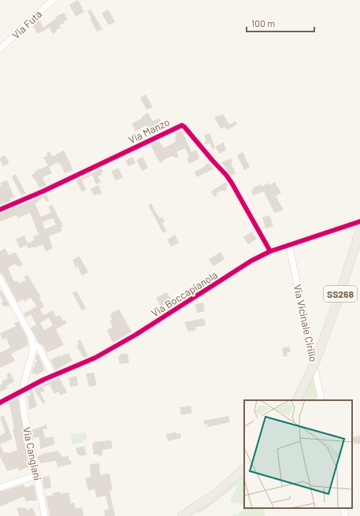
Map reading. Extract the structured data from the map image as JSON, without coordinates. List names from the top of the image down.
{
  "streets": {
    "highway": ["SS268"],
    "street": [
      "Via Futa",
      "Via Manzo",
      "Via Boccapianola",
      "Via Vicinale Cirillo",
      "Via Cangiani"
    ]
  },
  "crossings": [
    ["Via Manzo", "Via Boccapianola"],
    ["Via Boccapianola", "Via Vicinale Cirillo"],
    ["Via Boccapianola", "Via Cangiani"]
  ],
  "scale_bar": "100 m"
}
